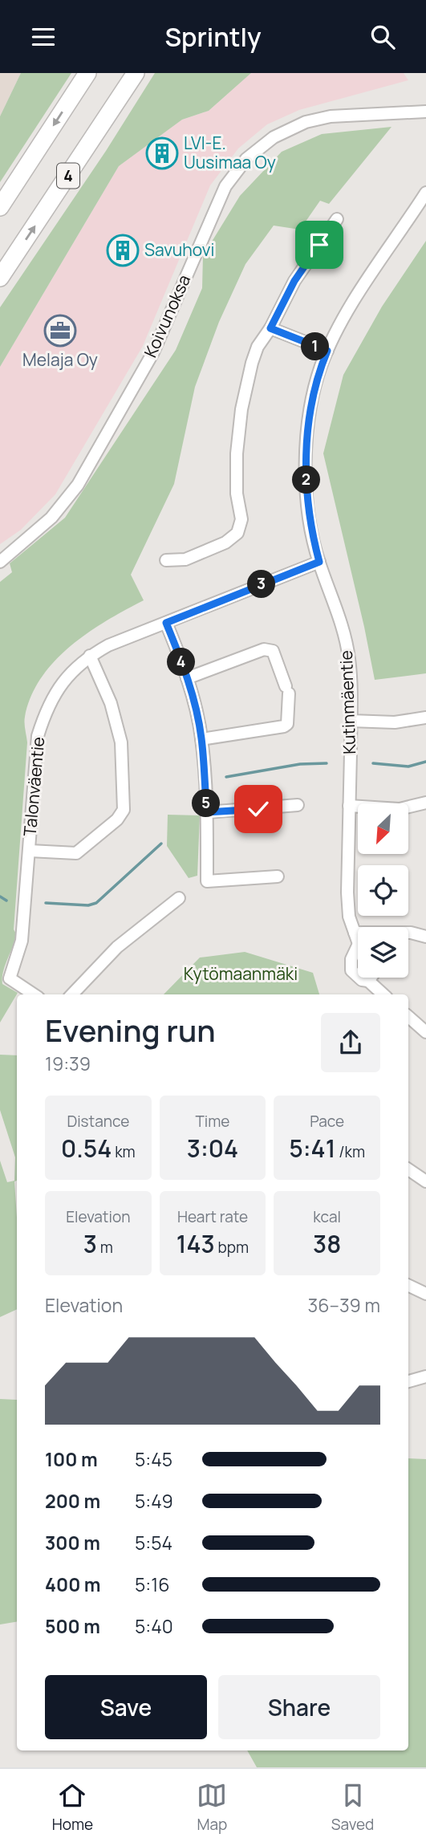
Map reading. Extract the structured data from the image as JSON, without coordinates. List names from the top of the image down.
{
  "streets": {
    "highway": ["4"],
    "street": ["Koivunoksa", "Kutinmäentie", "Talonväentie"]
  },
  "crossings": [
    ["Kutinmäentie", "Talonväentie"]
  ],
  "parks": ["Kytömaanmäki"],
  "places": {
    "building": ["LVI-E. Uusimaa Oy", "Savuhovi"],
    "office": ["Melaja Oy"]
  },
  "north": "bottom left",
  "page": {
    "header": "Sprintly",
    "pins": [
      "1",
      "2",
      "3",
      "4",
      "5"
    ],
    "heading": ["Evening run", "19:39"],
    "stats": [
      ["Distance", "0.54 km"],
      ["Time", "3:04"],
      ["Pace", "5:41 /km"],
      ["Elevation", "3 m"],
      ["Heart rate", "143 bpm"],
      ["kcal", "38"]
    ],
    "chart": ["Elevation", "36–39 m"],
    "list": [
      {
        "name": "100 m",
        "note": "5:45"
      },
      {
        "name": "200 m",
        "note": "5:49"
      },
      {
        "name": "300 m",
        "note": "5:54"
      },
      {
        "name": "400 m",
        "note": "5:16"
      },
      {
        "name": "500 m",
        "note": "5:40"
      }
    ],
    "buttons": ["Save", "Share"],
    "tabs": ["Home", "Map", "Saved"]
  }
}
